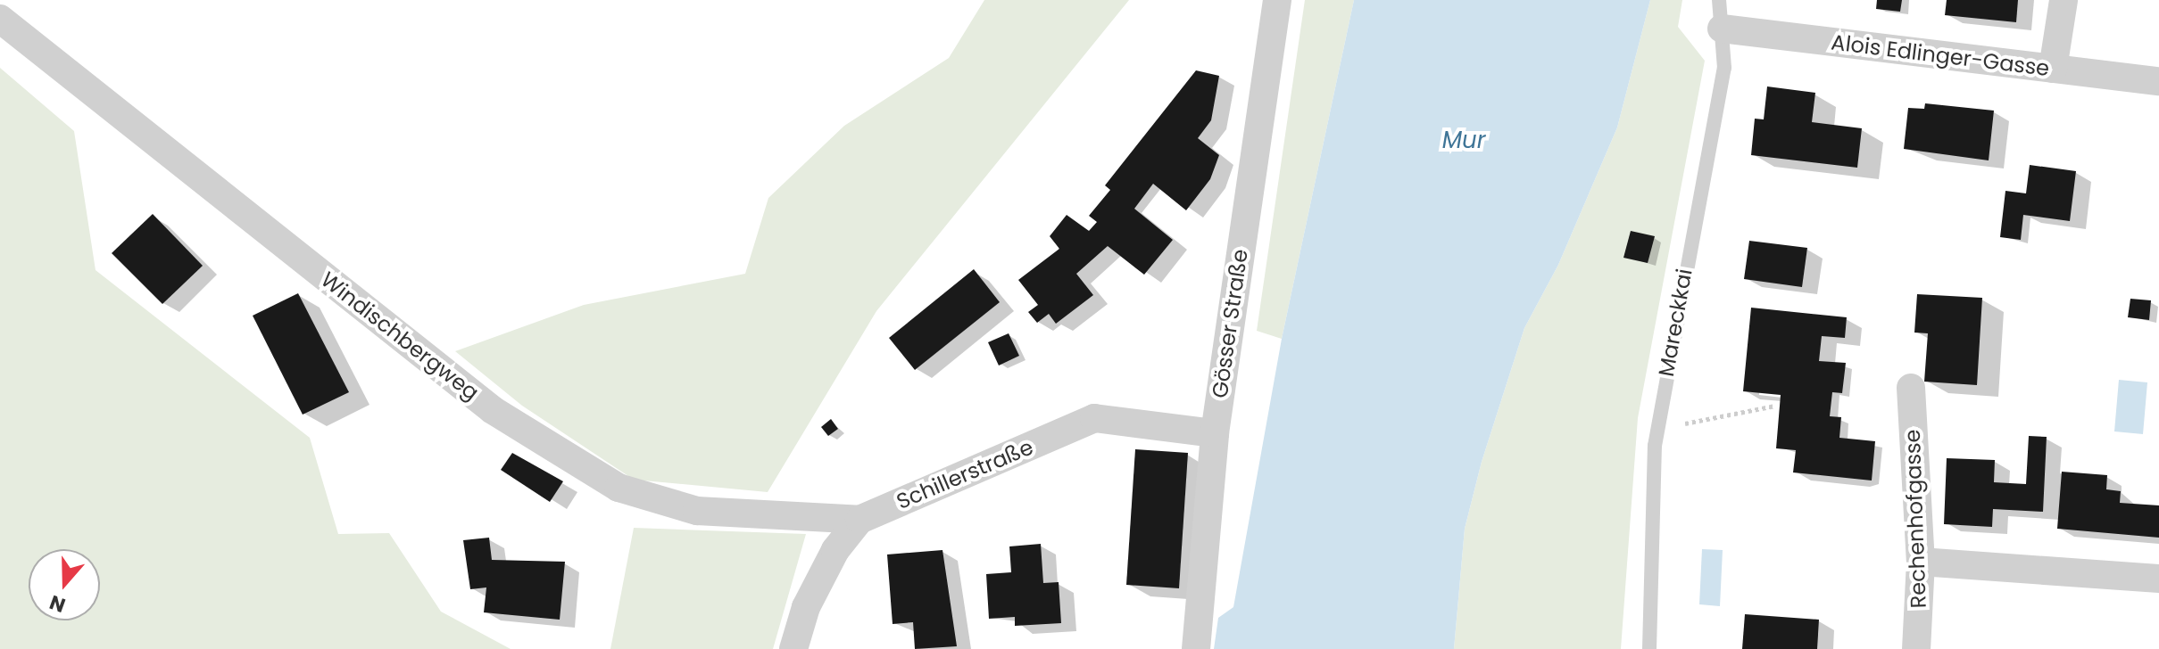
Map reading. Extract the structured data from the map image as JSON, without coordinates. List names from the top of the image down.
{
  "streets": {
    "street": [
      "Alois Edlinger-Gasse",
      "Gösser Straße",
      "Windischbergweg",
      "Schillerstraße",
      "Rechenhofgasse"
    ],
    "lane": ["Mareckkai"]
  },
  "crossings": [
    ["Alois Edlinger-Gasse", "Mareckkai"],
    ["Gösser Straße", "Schillerstraße"],
    ["Windischbergweg", "Schillerstraße"]
  ],
  "water": ["Mur"],
  "north": "bottom"
}
